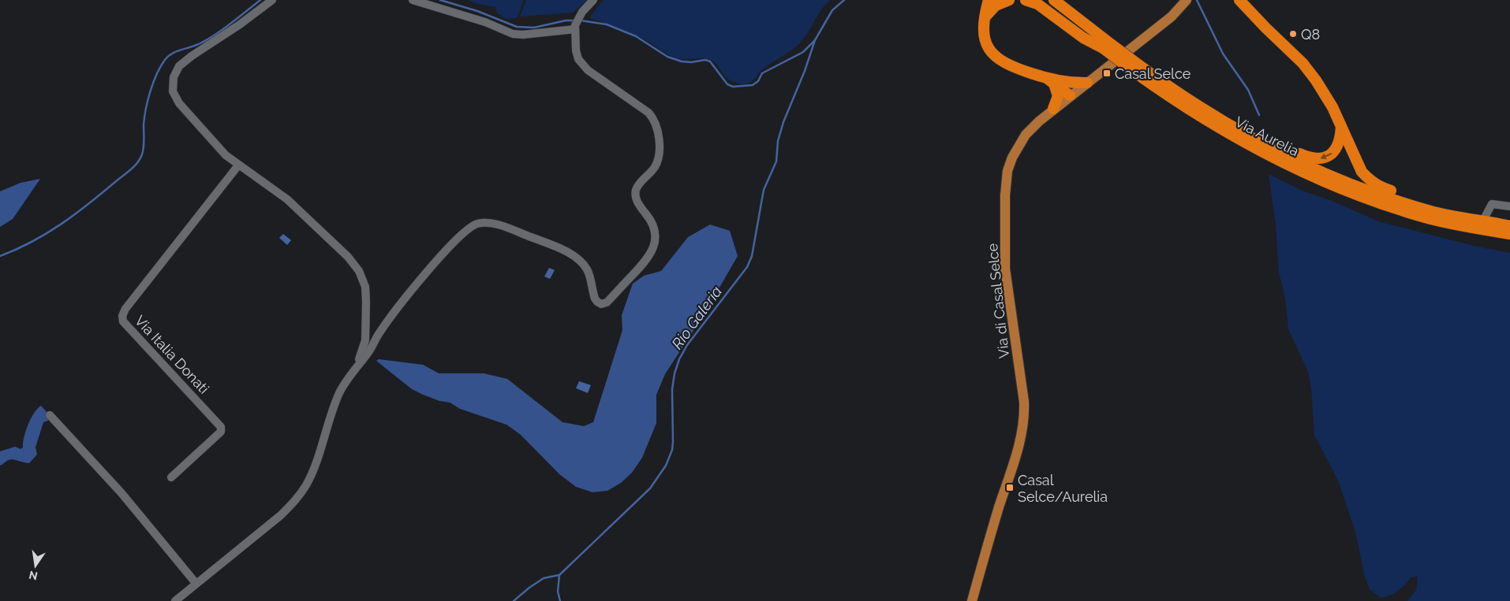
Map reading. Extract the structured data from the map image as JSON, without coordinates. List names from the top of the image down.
{
  "streets": {
    "highway": ["Via Aurelia"],
    "main road": ["Via di Casal Selce"],
    "street": ["Via Italia Donati"]
  },
  "water": ["Rio Galeria"],
  "places": {
    "other": ["Q8"],
    "transit": ["Casal Selce", "Casal Selce/Aurelia"]
  },
  "north": "bottom"
}
